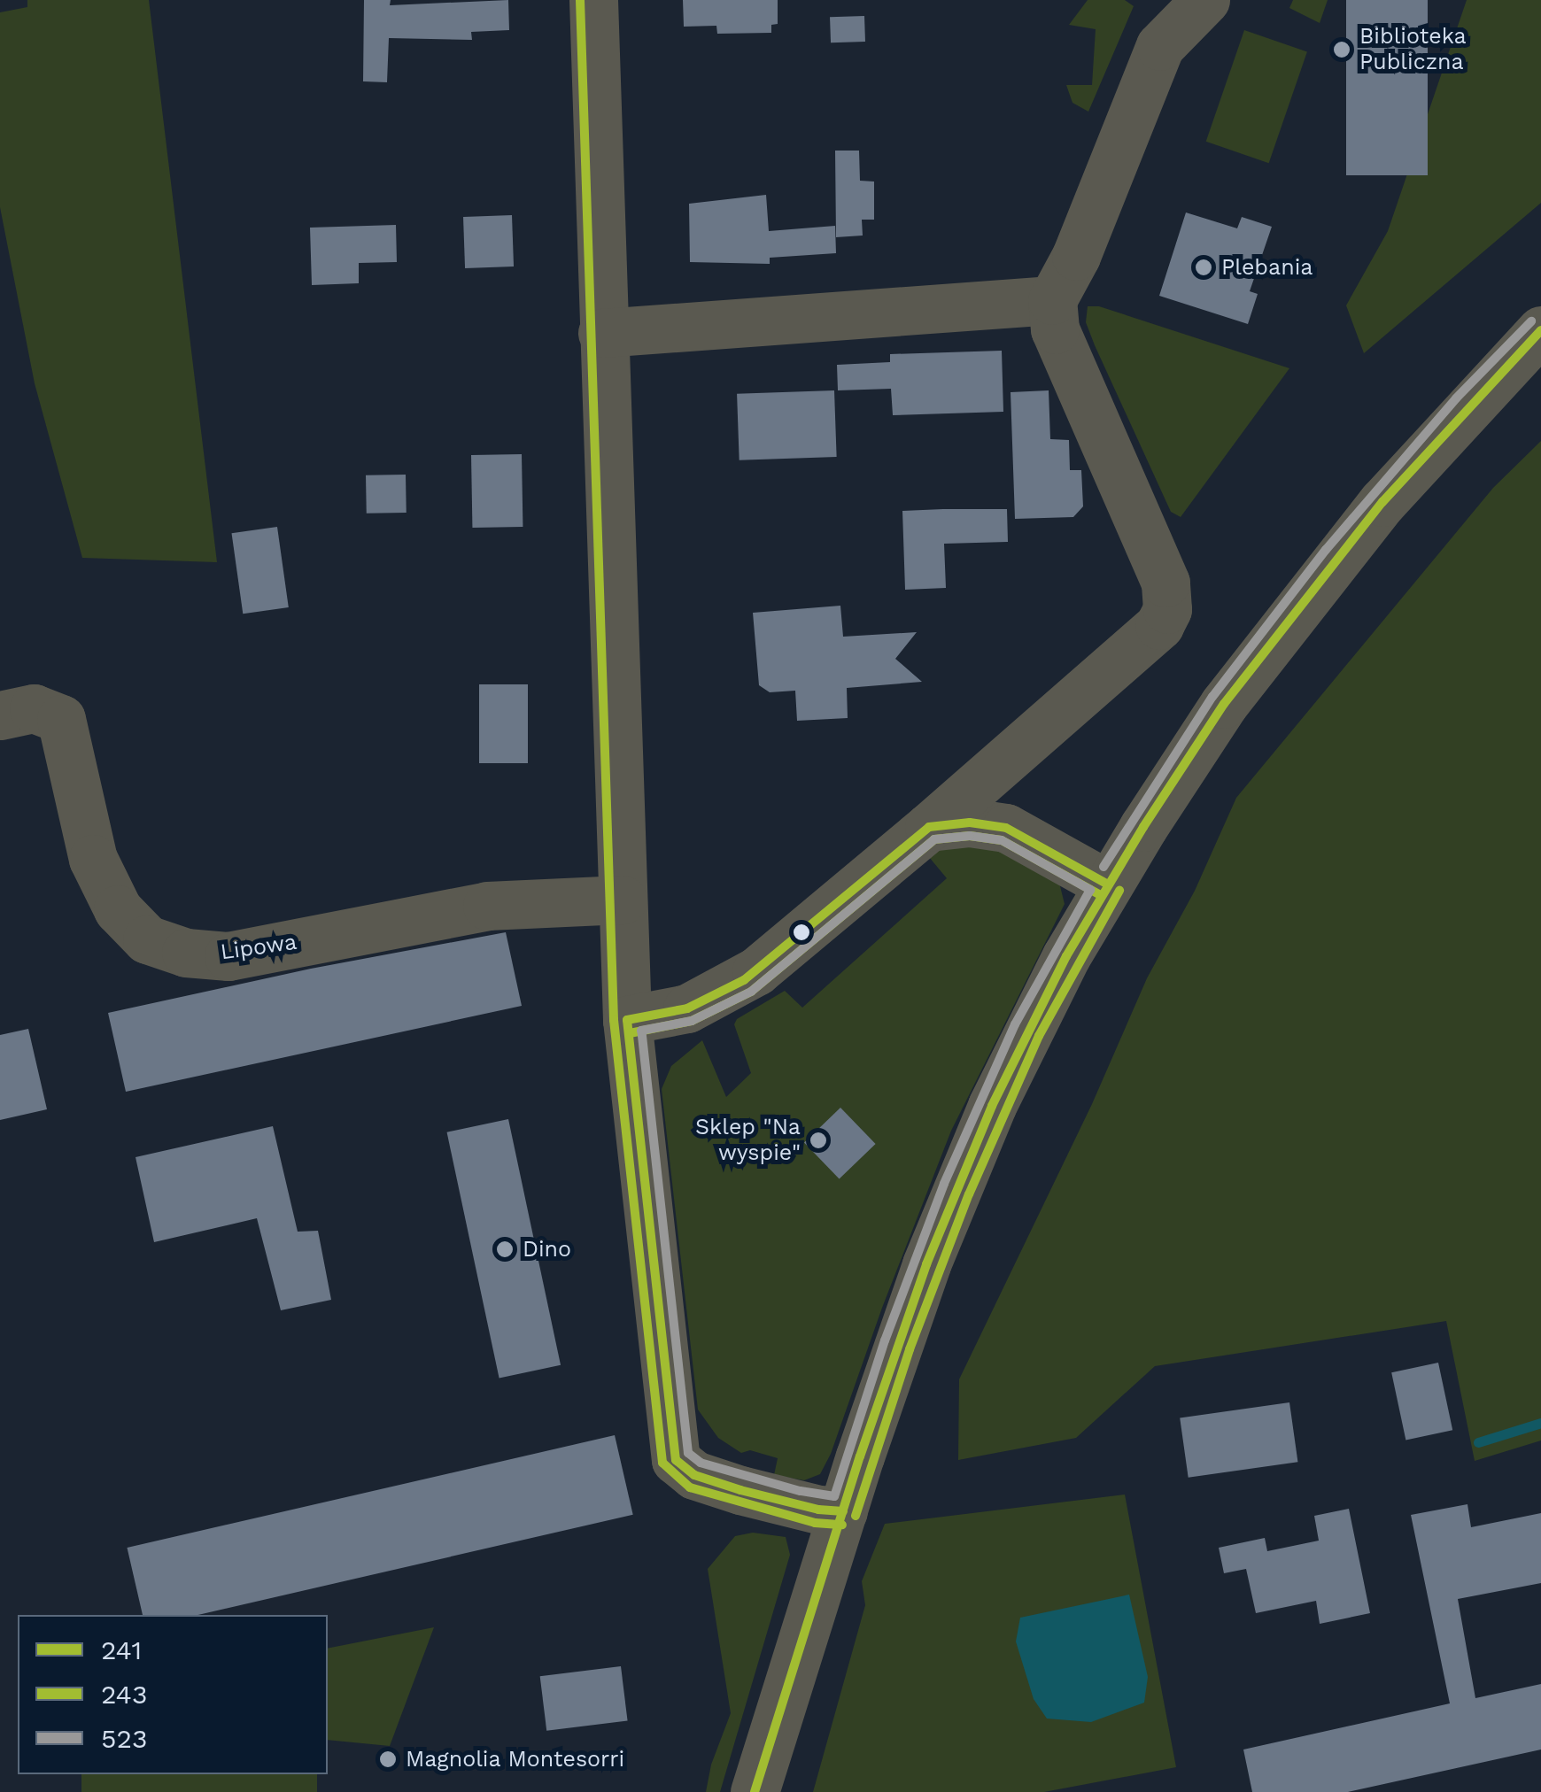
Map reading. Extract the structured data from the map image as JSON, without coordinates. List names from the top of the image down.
{
  "streets": {
    "street": ["Lipowa"]
  },
  "places": [
    "Biblioteka Publiczna",
    "Plebania",
    "Sklep \"Na wyspie\"",
    "Dino",
    "Magnolia Montesorri"
  ],
  "lines": ["transit line 243", "transit line 523", "transit line 241"],
  "legend": ["241", "243", "523"]
}
